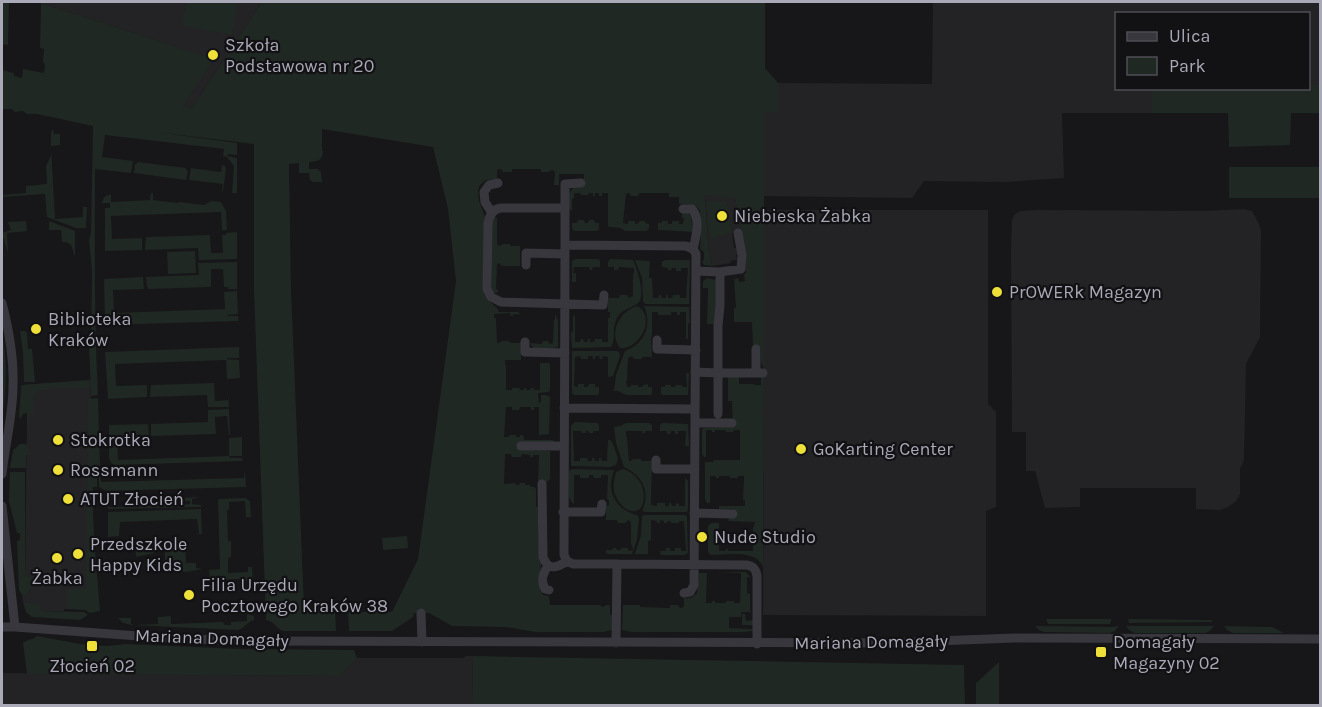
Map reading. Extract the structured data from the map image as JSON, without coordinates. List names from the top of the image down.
{
  "streets": {
    "street": ["Mariana Domagały"]
  },
  "places": {
    "other": [
      "Szkoła Podstawowa nr 20",
      "Niebieska Żabka",
      "PrOWERk Magazyn",
      "Biblioteka Kraków",
      "Stokrotka",
      "GoKarting Center",
      "Rossmann",
      "ATUT Złocień",
      "Nude Studio",
      "Przedszkole Happy Kids",
      "Żabka",
      "Filia Urzędu Pocztowego Kraków 38"
    ],
    "transit": ["Złocień 02", "Domagały Magazyny 02"]
  },
  "legend": ["Ulica", "Park"]
}
